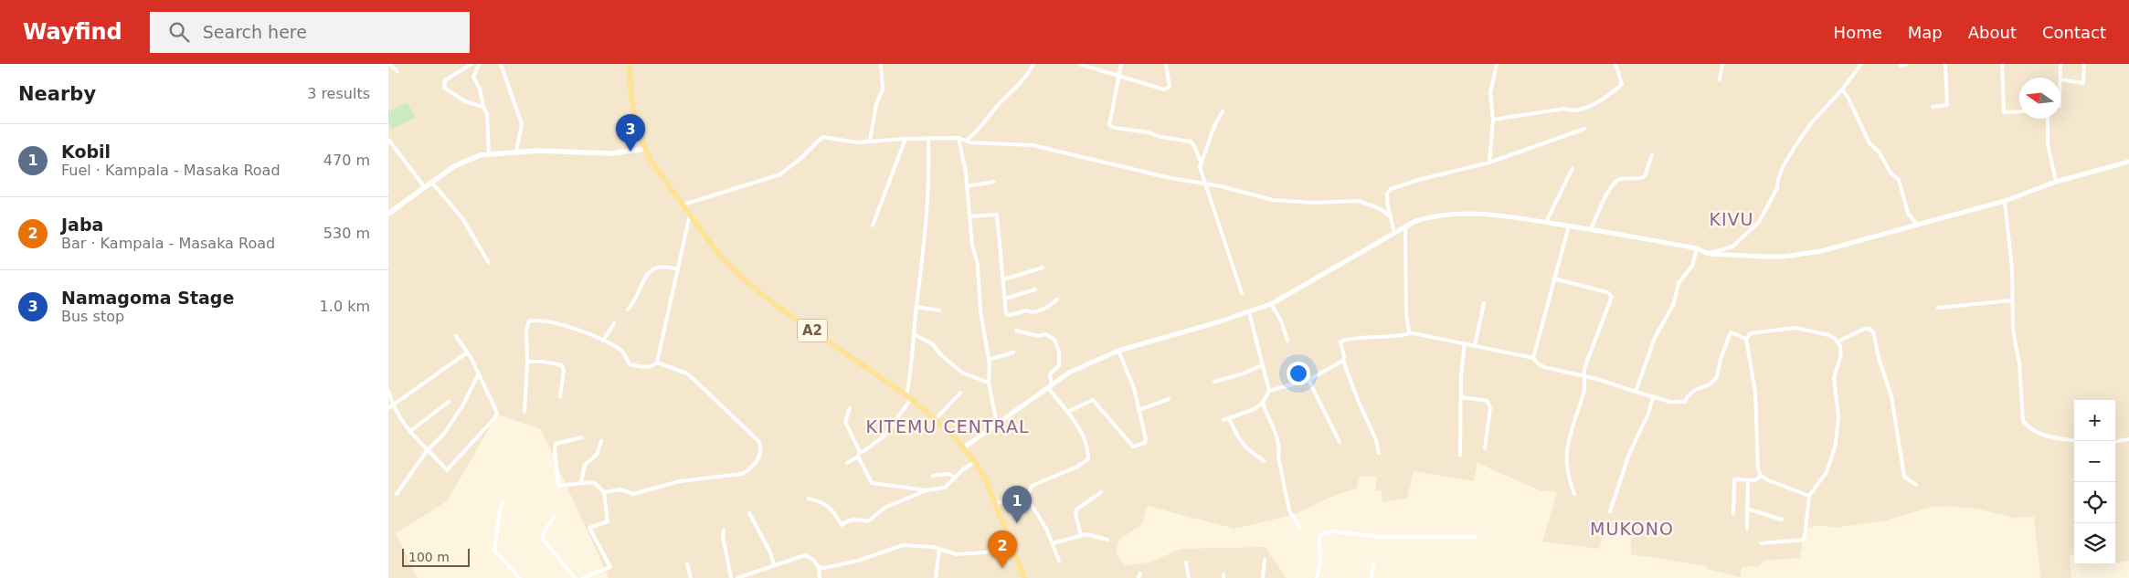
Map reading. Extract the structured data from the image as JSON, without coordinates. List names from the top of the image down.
{
  "streets": {
    "main road": ["A2"]
  },
  "districts": ["KIVU", "KITEMU CENTRAL", "MUKONO"],
  "scale_bar": "100 m",
  "north": "left",
  "page": {
    "header": "Wayfind",
    "search": "Search here",
    "nav": [
      "Home",
      "Map",
      "About",
      "Contact"
    ],
    "heading": ["Nearby", "3 results"],
    "pins": ["3", "1", "2"],
    "list": [
      {
        "mark": "1",
        "name": "Kobil",
        "note": "Fuel · Kampala - Masaka Road",
        "value": "470 m"
      },
      {
        "mark": "2",
        "name": "Jaba",
        "note": "Bar · Kampala - Masaka Road",
        "value": "530 m"
      },
      {
        "mark": "3",
        "name": "Namagoma Stage",
        "note": "Bus stop",
        "value": "1.0 km"
      }
    ],
    "map_buttons": ["+", "−"],
    "scale": "100 m"
  }
}
